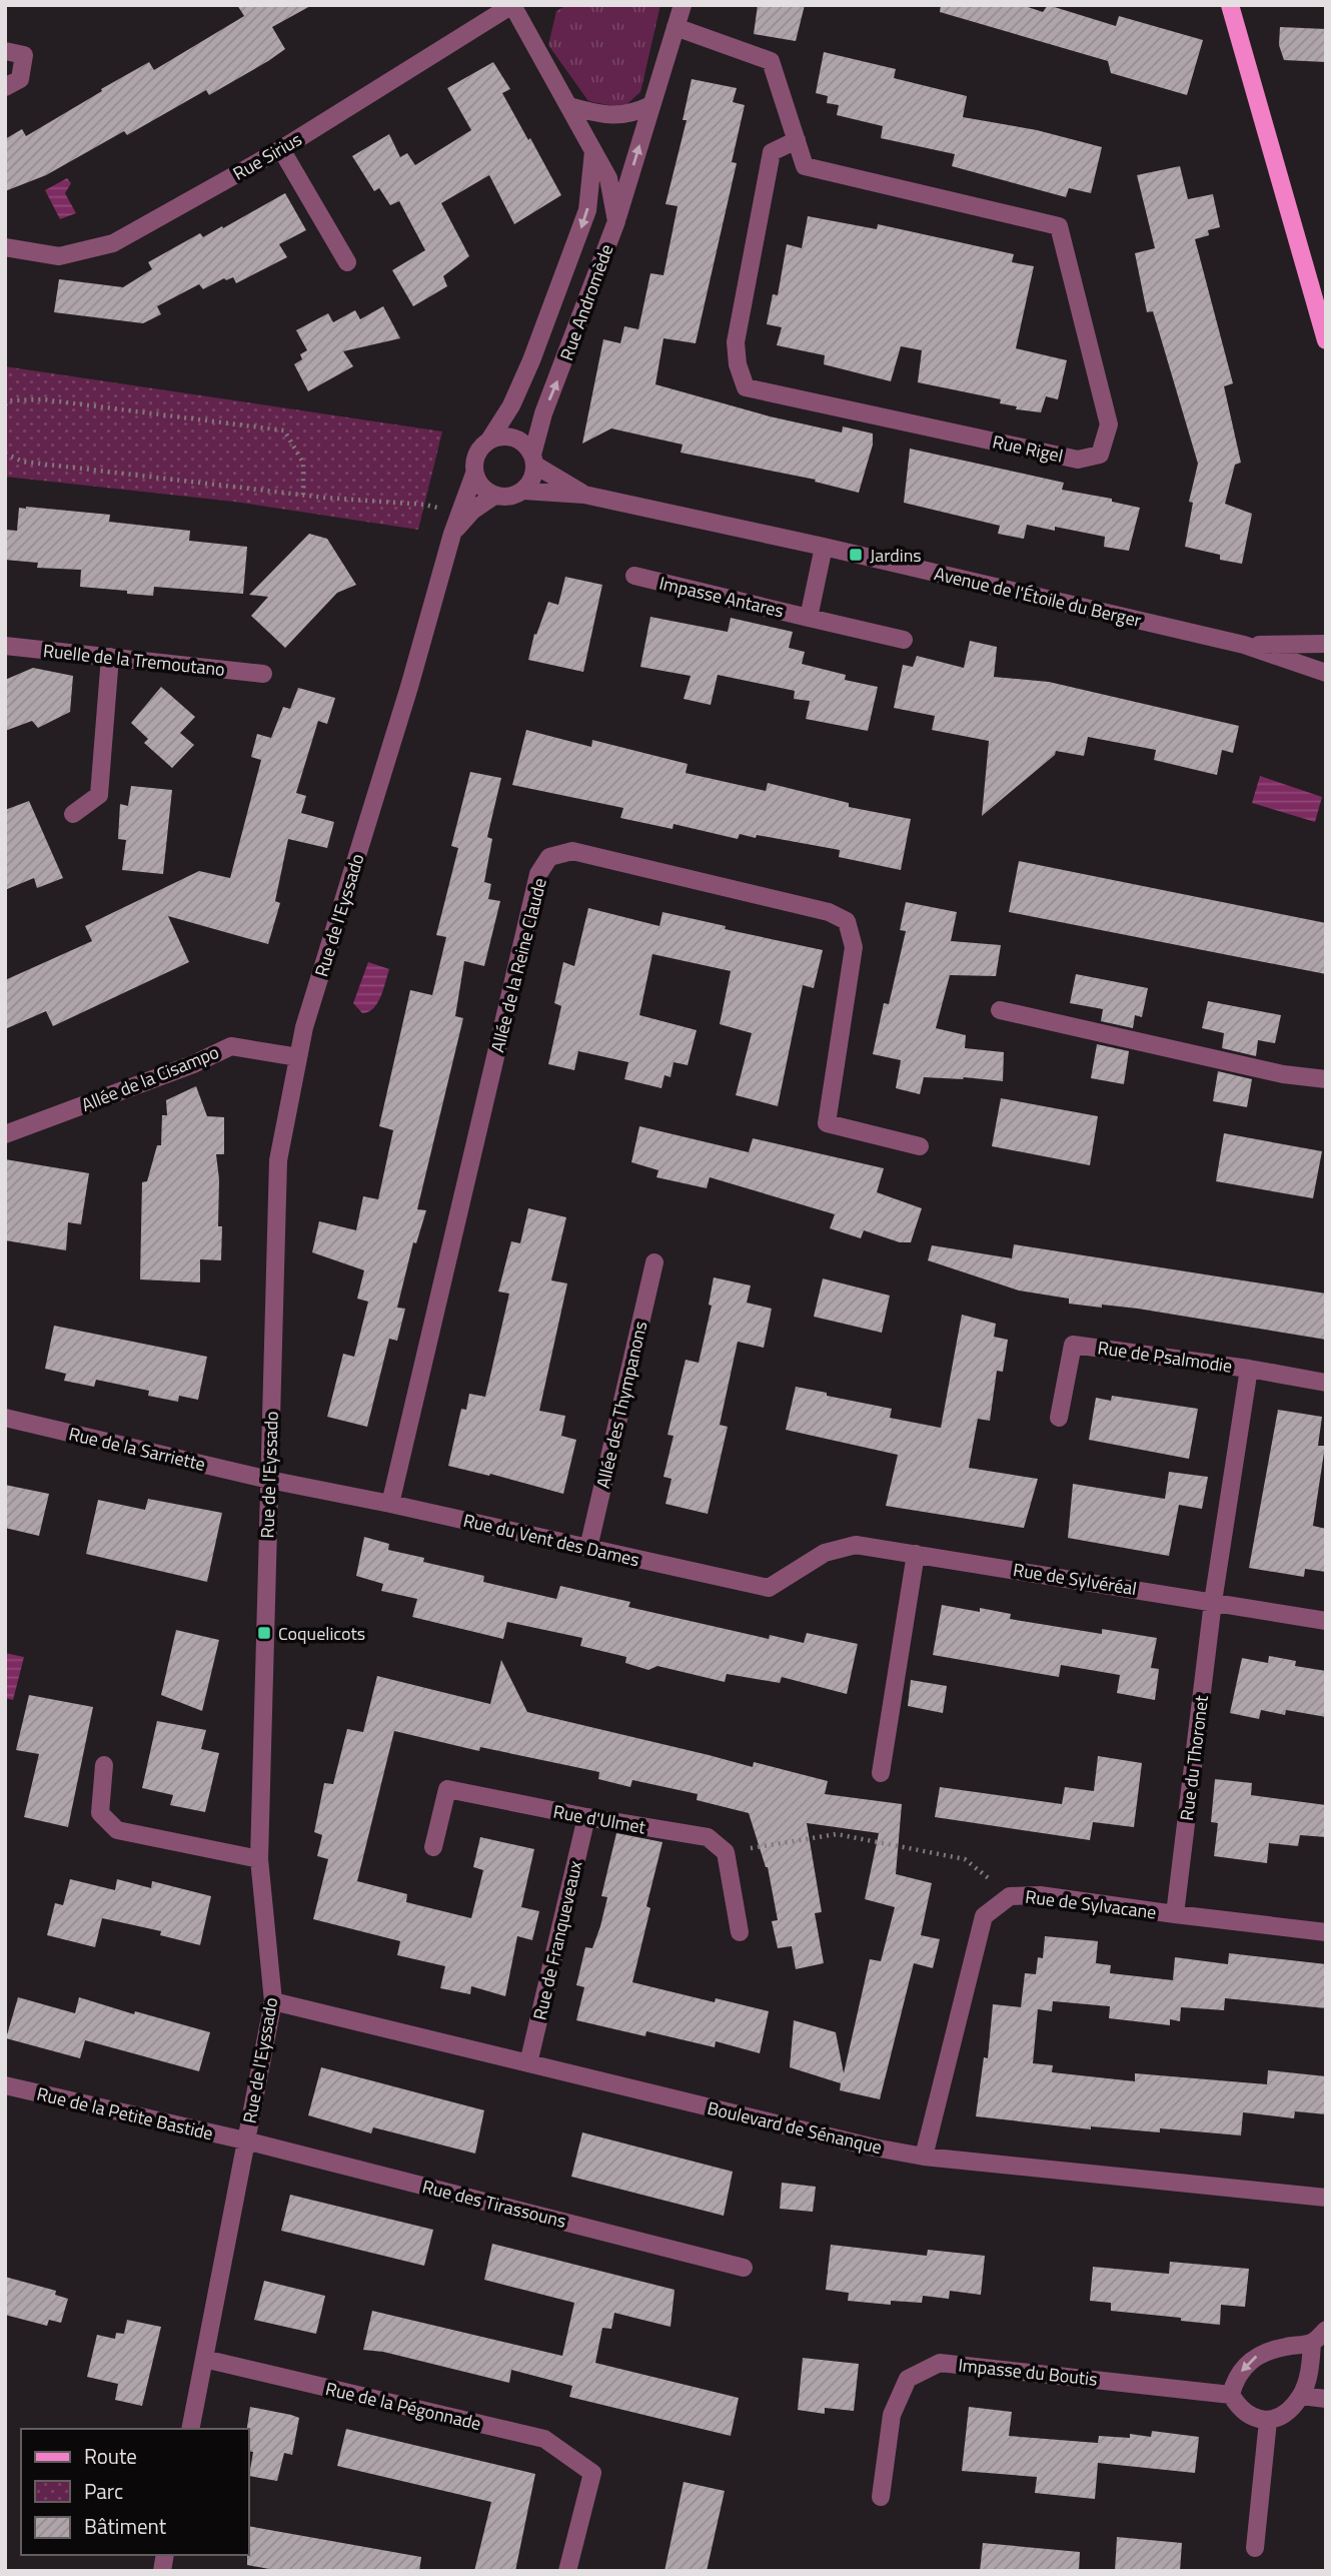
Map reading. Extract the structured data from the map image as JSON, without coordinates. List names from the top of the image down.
{
  "streets": {
    "street": [
      "Rue Sirius",
      "Rue Andromède",
      "Rue Rigel",
      "Impasse Antares",
      "Avenue de l'Étoile du Berger",
      "Ruelle de la Tremoutano",
      "Rue de l'Eyssado",
      "Allée de la Reine Claude",
      "Allée de la Cisampo",
      "Rue de Psalmodie",
      "Allée des Thympanons",
      "Rue de la Sarriette",
      "Rue du Vent des Dames",
      "Rue de Sylvéréal",
      "Rue du Thoronet",
      "Rue d'Ulmet",
      "Rue de Sylvacane",
      "Rue de Franqueveaux",
      "Rue de la Petite Bastide",
      "Boulevard de Sénanque",
      "Rue des Tirassouns",
      "Impasse du Boutis",
      "Rue de la Pégonnade"
    ]
  },
  "crossings": [
    ["Rue Sirius", "Rue Andromède"],
    ["Rue Andromède", "Avenue de l'Étoile du Berger"],
    ["Rue Andromède", "Rue de l'Eyssado"],
    ["Impasse Antares", "Avenue de l'Étoile du Berger"],
    ["Avenue de l'Étoile du Berger", "Rue de l'Eyssado"],
    ["Rue de l'Eyssado", "Allée de la Cisampo"],
    ["Rue de l'Eyssado", "Rue de la Sarriette"],
    ["Rue de l'Eyssado", "Rue du Vent des Dames"],
    ["Rue de l'Eyssado", "Rue de la Petite Bastide"],
    ["Rue de l'Eyssado", "Boulevard de Sénanque"],
    ["Rue de l'Eyssado", "Rue des Tirassouns"],
    ["Rue de l'Eyssado", "Rue de la Pégonnade"],
    ["Allée de la Reine Claude", "Rue du Vent des Dames"],
    ["Rue de Psalmodie", "Rue de Sylvéréal"],
    ["Rue de Psalmodie", "Rue du Thoronet"],
    ["Allée des Thympanons", "Rue du Vent des Dames"],
    ["Rue de la Sarriette", "Rue du Vent des Dames"],
    ["Rue du Vent des Dames", "Rue de Sylvéréal"],
    ["Rue de Sylvéréal", "Rue du Thoronet"],
    ["Rue du Thoronet", "Rue de Sylvacane"],
    ["Rue d'Ulmet", "Rue de Franqueveaux"],
    ["Rue de Sylvacane", "Boulevard de Sénanque"],
    ["Rue de Franqueveaux", "Boulevard de Sénanque"],
    ["Rue de la Petite Bastide", "Rue des Tirassouns"]
  ],
  "places": {
    "transit": ["Jardins", "Coquelicots"]
  },
  "legend": ["Route", "Parc", "Bâtiment"]
}
